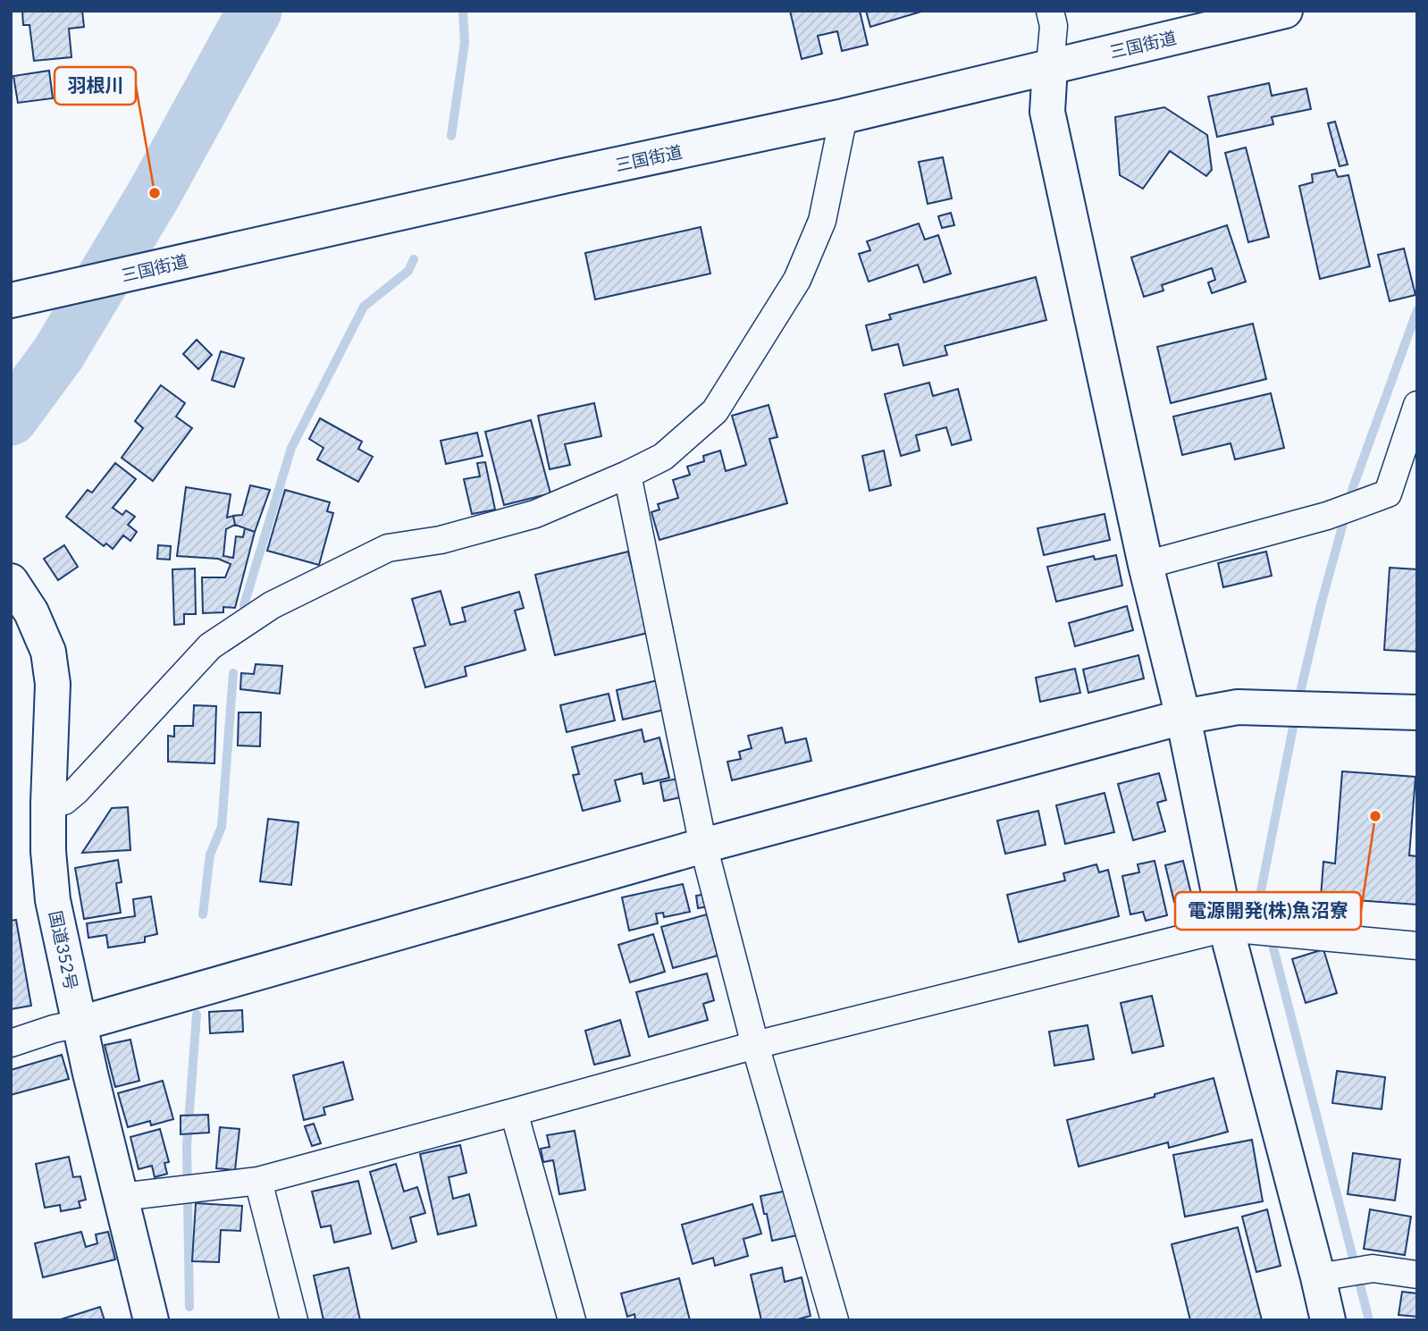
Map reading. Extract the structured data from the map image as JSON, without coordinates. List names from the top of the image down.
{
  "streets": {
    "main road": ["三国街道", "国道352号"]
  },
  "places": ["羽根川", "電源開発(株)魚沼寮"]
}
